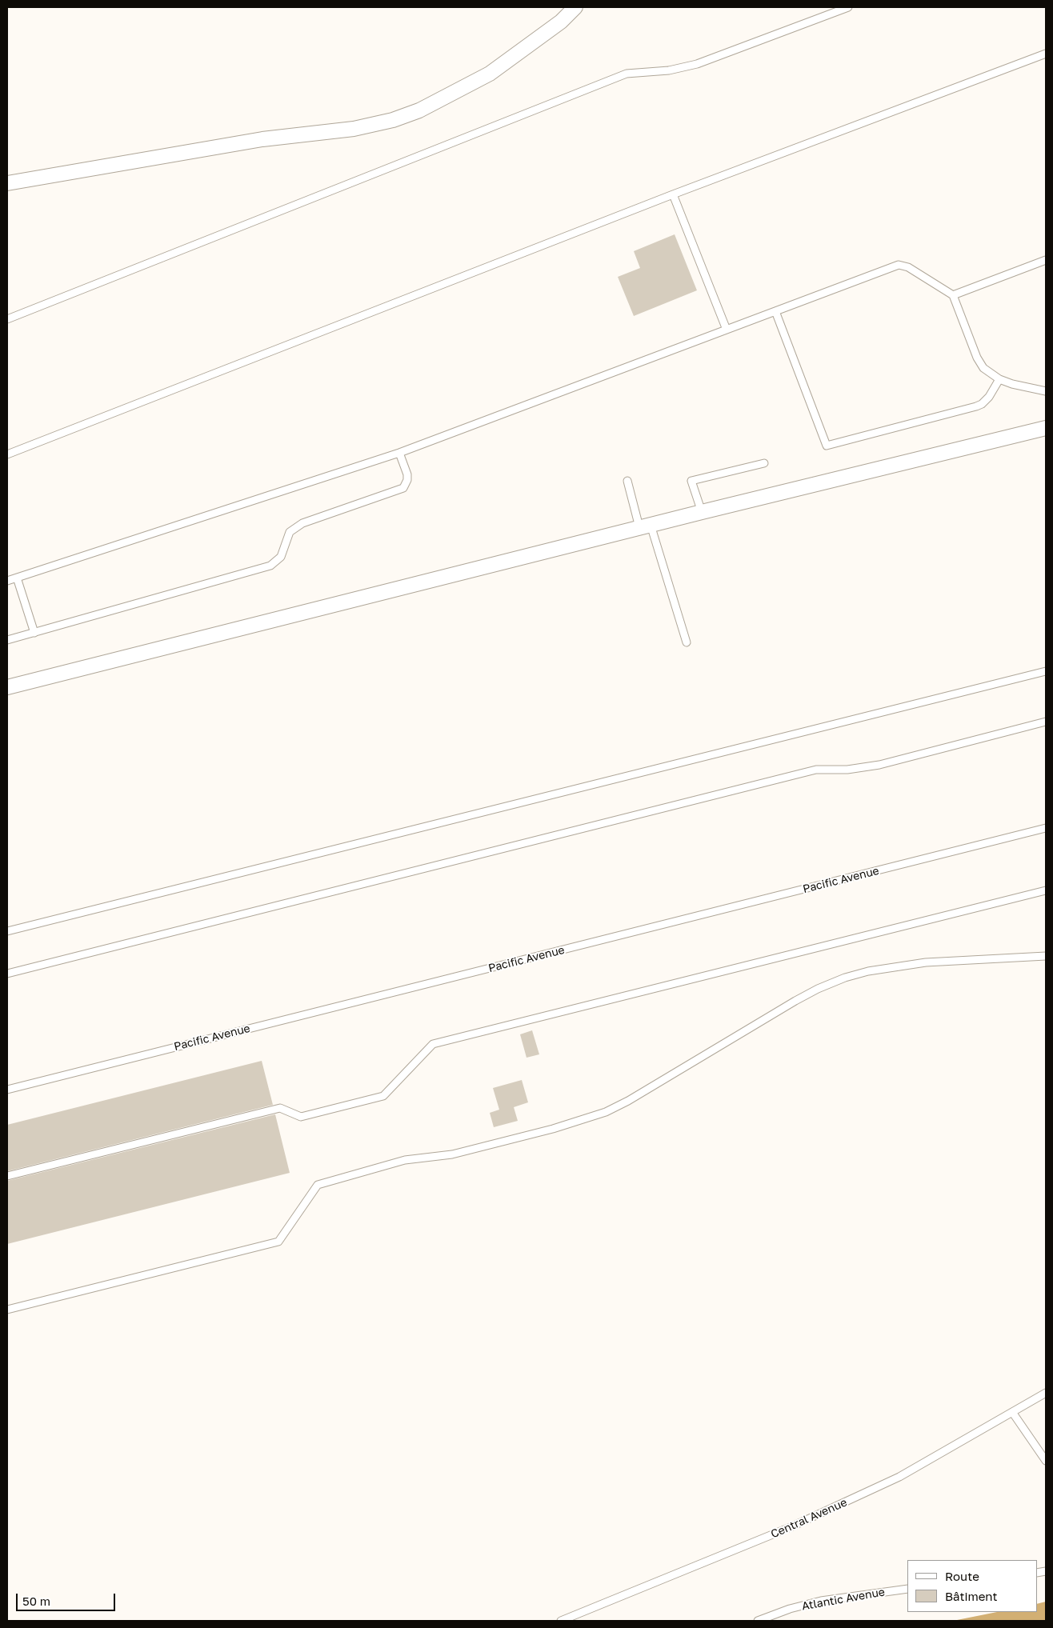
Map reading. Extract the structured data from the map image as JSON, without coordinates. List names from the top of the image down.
{
  "streets": {
    "lane": ["Pacific Avenue", "Central Avenue", "Atlantic Avenue"]
  },
  "legend": ["Route", "Bâtiment"],
  "scale_bar": "50 m"
}
